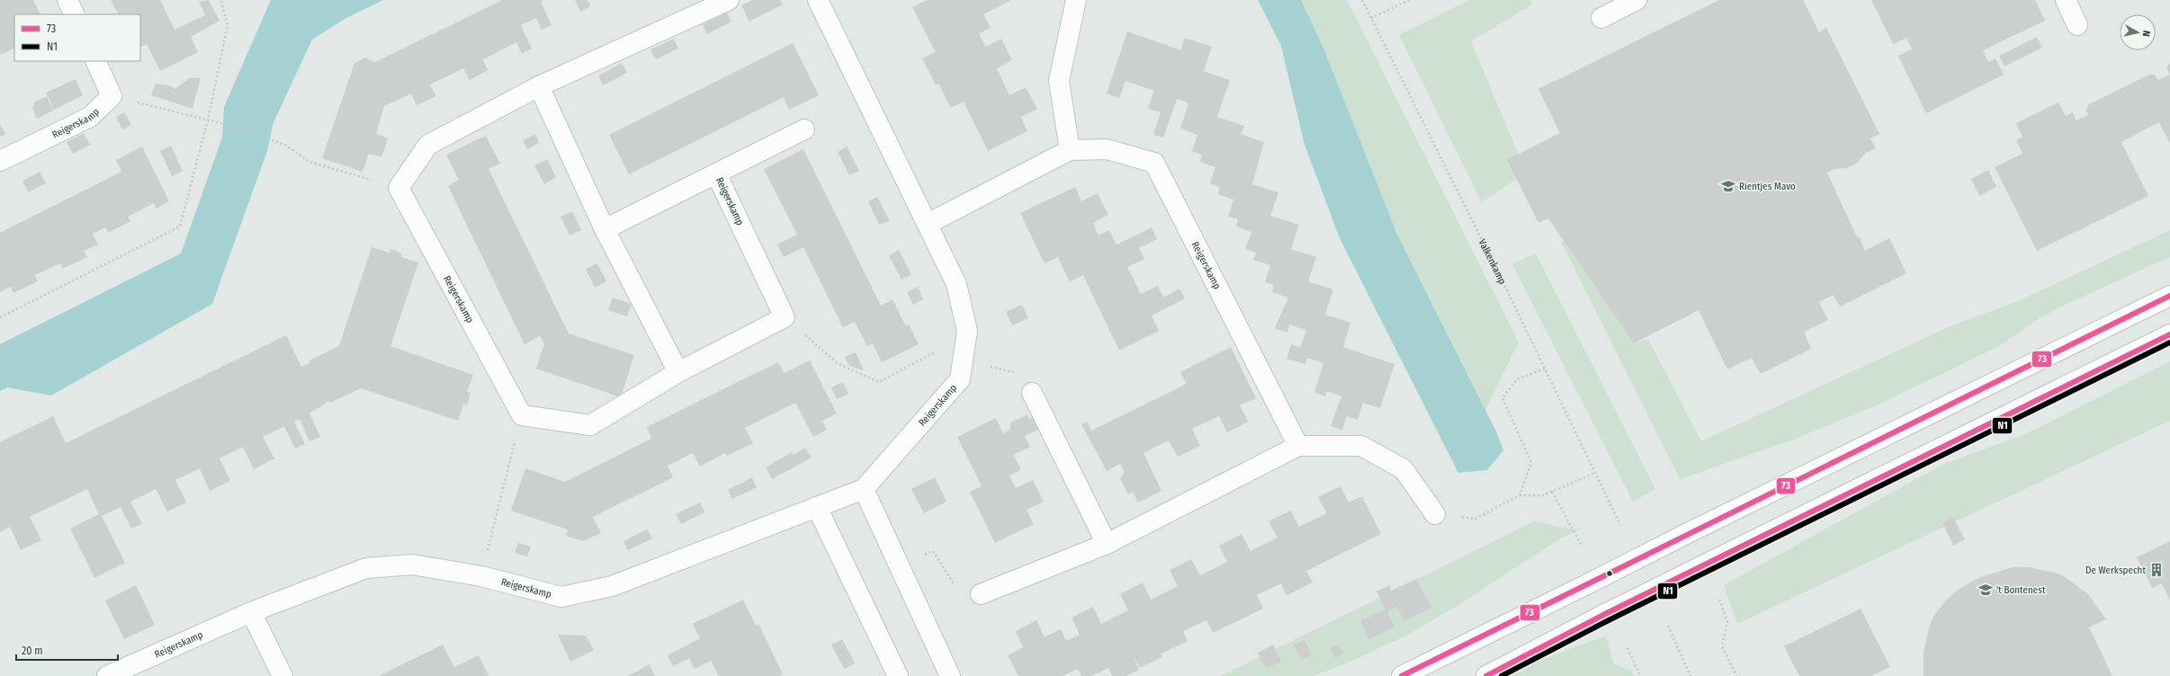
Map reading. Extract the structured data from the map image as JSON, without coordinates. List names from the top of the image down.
{
  "streets": {
    "street": ["Reigerskamp"],
    "path": ["Valkenkamp"]
  },
  "places": {
    "school or university": ["Rientjes Mavo", "'t Bontenest"],
    "building": ["De Werkspecht"]
  },
  "lines": ["transit line 73", "transit line N1"],
  "legend": ["73", "N1"],
  "scale_bar": "20 m",
  "north": "right"
}
